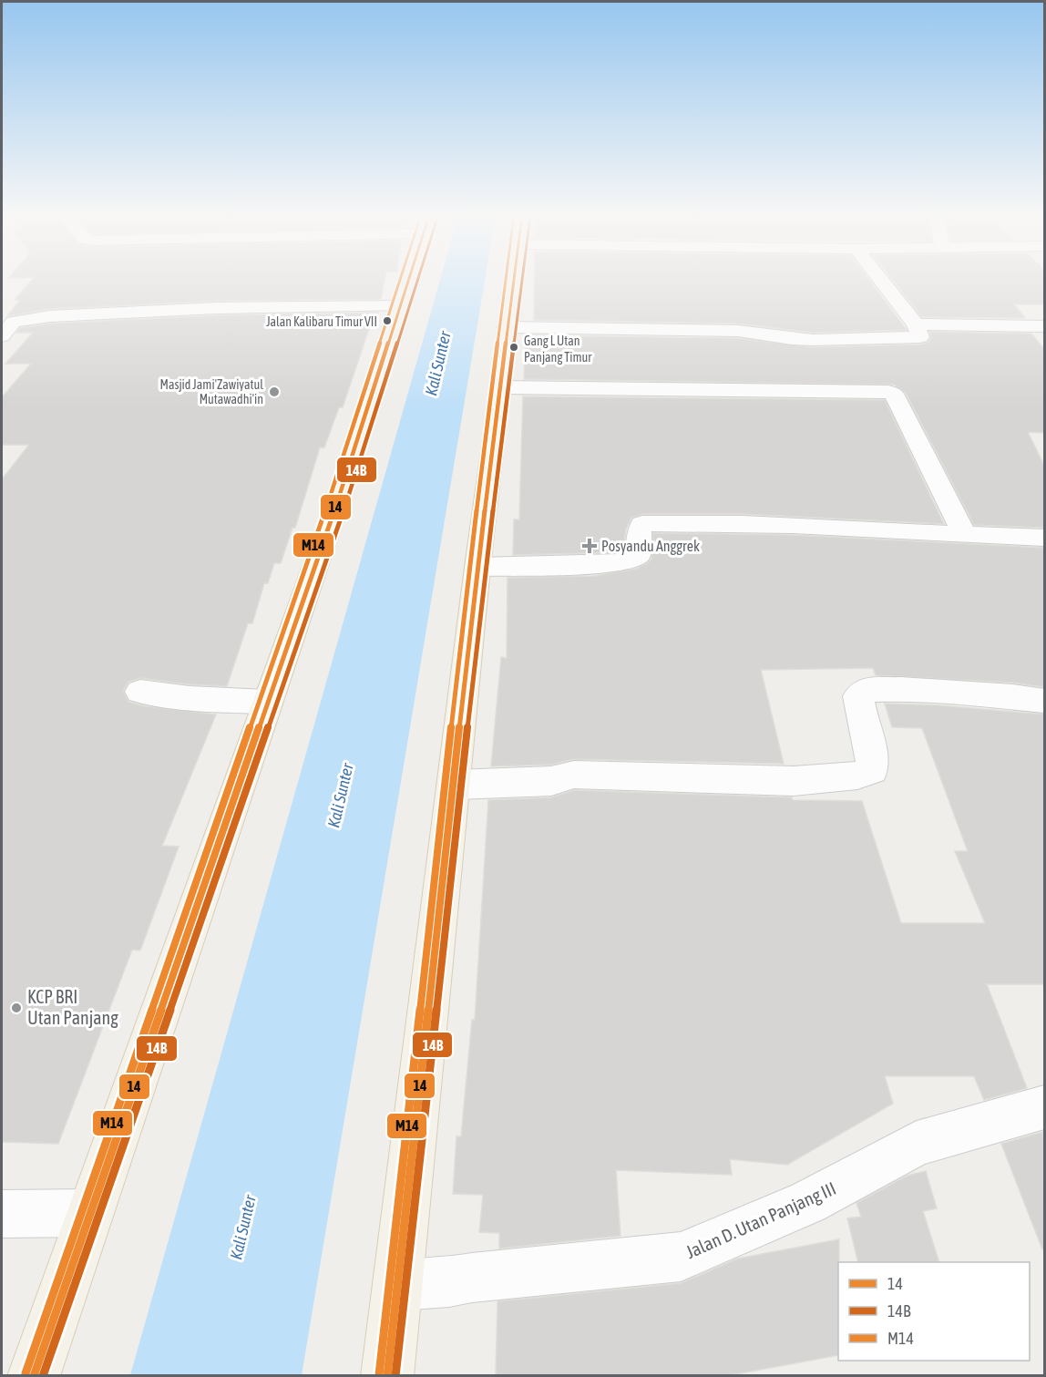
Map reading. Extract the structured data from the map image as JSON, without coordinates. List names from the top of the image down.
{
  "streets": {
    "street": ["Jalan D. Utan Panjang III"]
  },
  "water": ["Kali Sunter"],
  "places": {
    "other": [
      "Jalan Kalibaru Timur VII",
      "Gang L Utan Panjang Timur",
      "Masjid Jami'Zawiyatul Mutawadhi'in",
      "KCP BRI Utan Panjang"
    ],
    "health": ["Posyandu Anggrek"]
  },
  "lines": ["transit line 14", "transit line 14B", "transit line M14"],
  "legend": ["14", "14B", "M14"]
}
